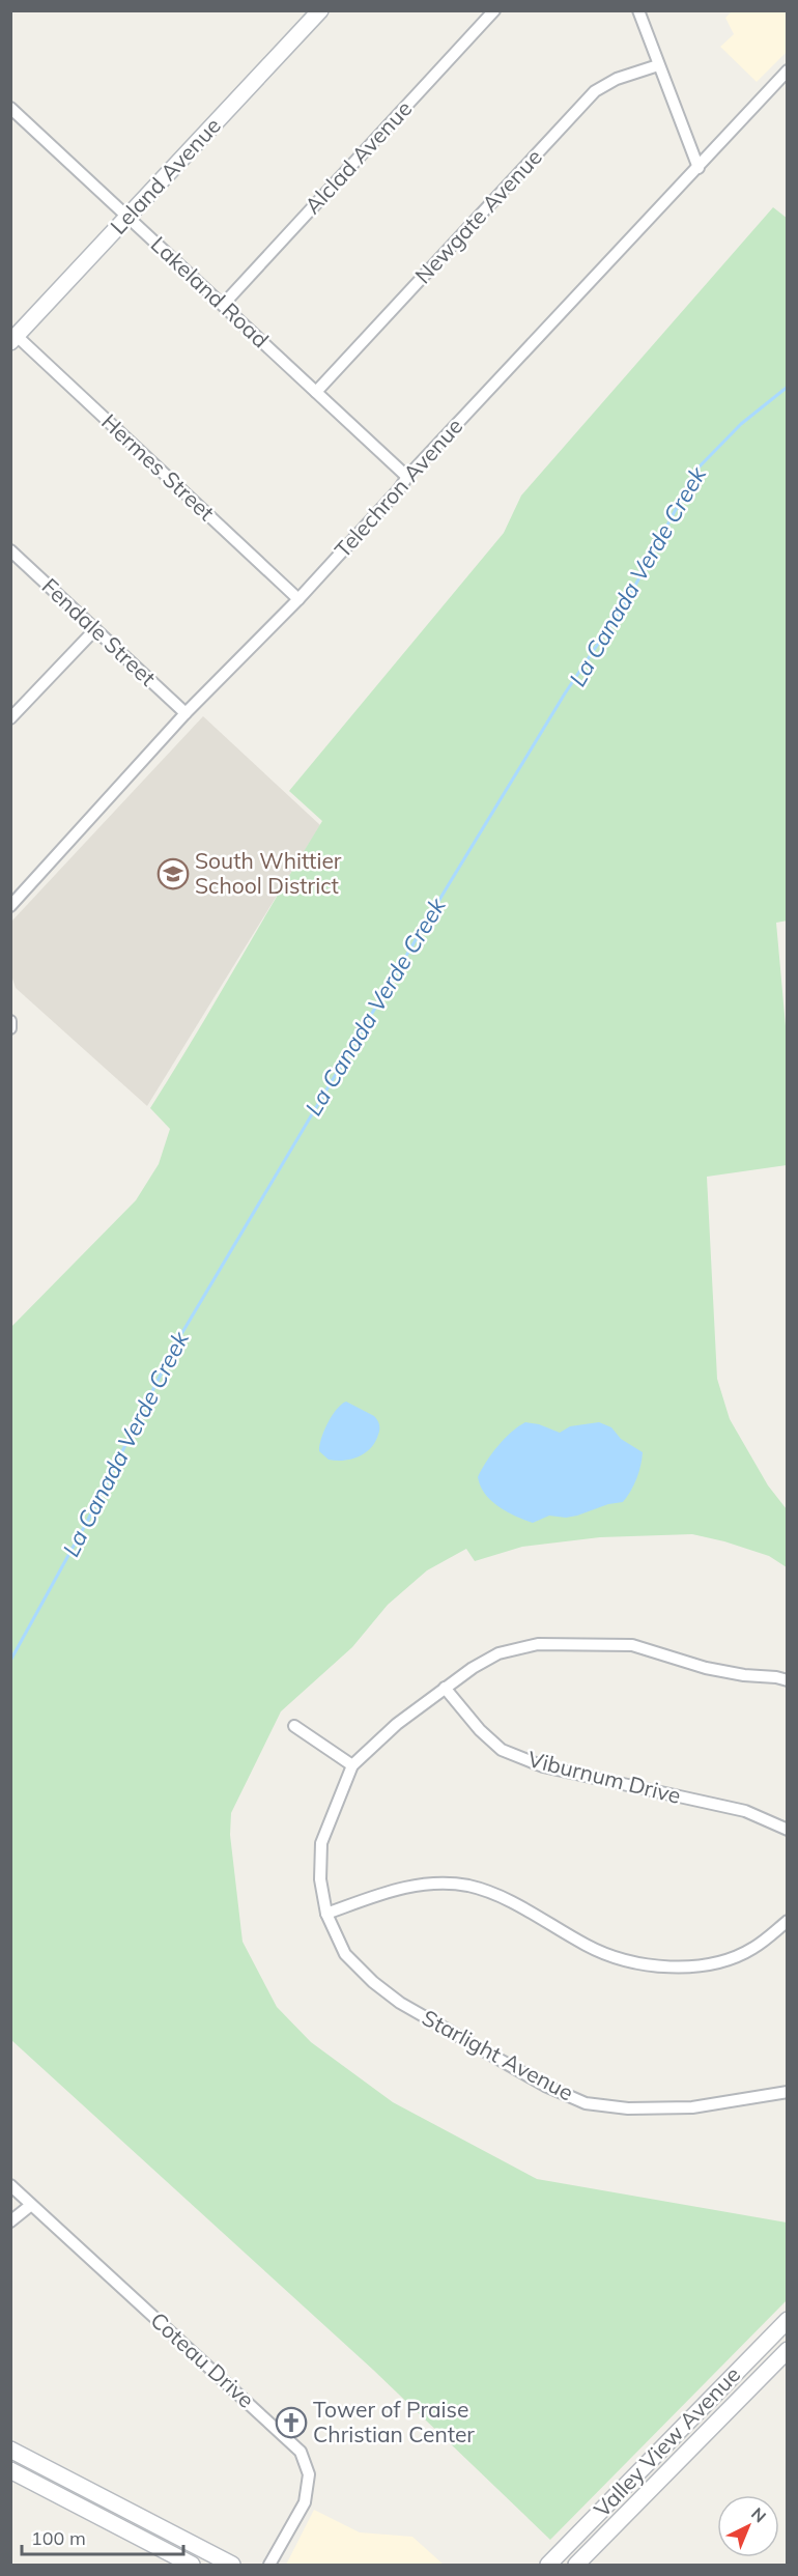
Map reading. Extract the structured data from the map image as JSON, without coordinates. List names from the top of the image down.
{
  "streets": {
    "main road": ["Leland Avenue", "Valley View Avenue"],
    "street": [
      "Alclad Avenue",
      "Newgate Avenue",
      "Lakeland Road",
      "Hermes Street",
      "Telechron Avenue",
      "Fendale Street",
      "Viburnum Drive",
      "Starlight Avenue",
      "Coteau Drive"
    ]
  },
  "crossings": [
    ["Alclad Avenue", "Lakeland Road"],
    ["Leland Avenue", "Lakeland Road"],
    ["Leland Avenue", "Hermes Street"],
    ["Newgate Avenue", "Lakeland Road"],
    ["Lakeland Road", "Telechron Avenue"],
    ["Hermes Street", "Telechron Avenue"],
    ["Telechron Avenue", "Fendale Street"]
  ],
  "water": ["La Canada Verde Creek"],
  "places": {
    "school or university": ["South Whittier School District"],
    "church": ["Tower of Praise Christian Center"]
  },
  "scale_bar": "100 m",
  "north": "top right"
}
